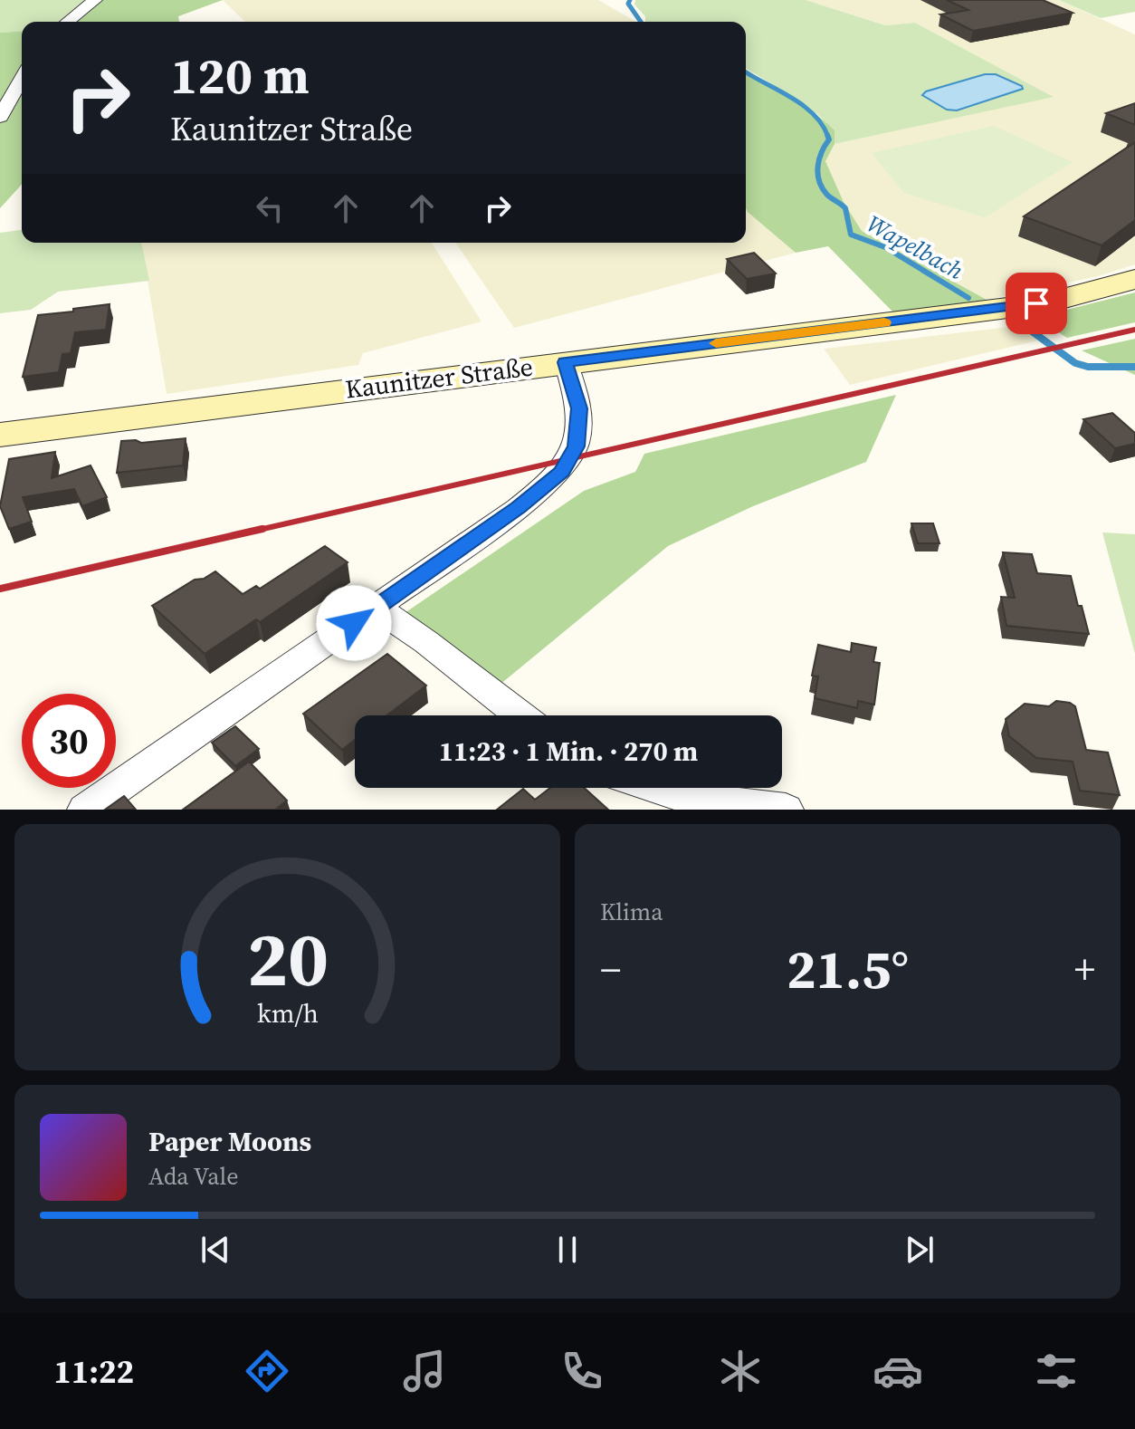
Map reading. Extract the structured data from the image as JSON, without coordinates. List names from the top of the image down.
{
  "streets": {
    "street": ["Kaunitzer Straße"]
  },
  "water": ["Wapelbach"],
  "page": {
    "turn": ["120 m", "Kaunitzer Straße"],
    "limit": "30",
    "trip": "11:23 · 1 Min. · 270 m",
    "tile": "Klima",
    "heat": ["−", "21.5°", "+"],
    "song": ["Paper Moons", "Ada Vale"],
    "tabs": "11:22",
    "gauge": ["20", "km/h"]
  }
}
